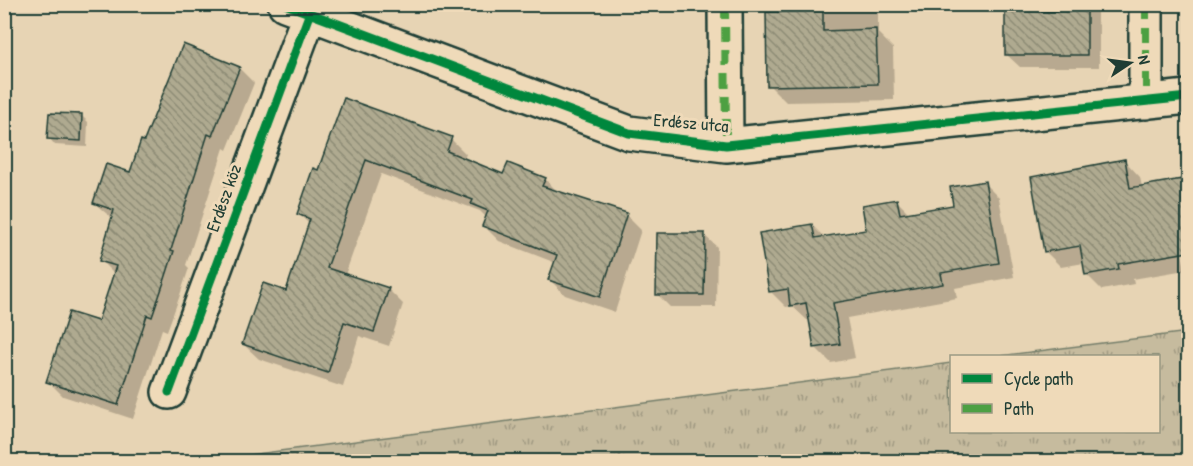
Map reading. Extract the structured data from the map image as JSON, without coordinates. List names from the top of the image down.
{
  "streets": {
    "street": ["Erdész utca", "Erdész köz"]
  },
  "crossings": [
    ["Erdész utca", "Erdész köz"]
  ],
  "legend": ["Cycle path", "Path"],
  "north": "right"
}
